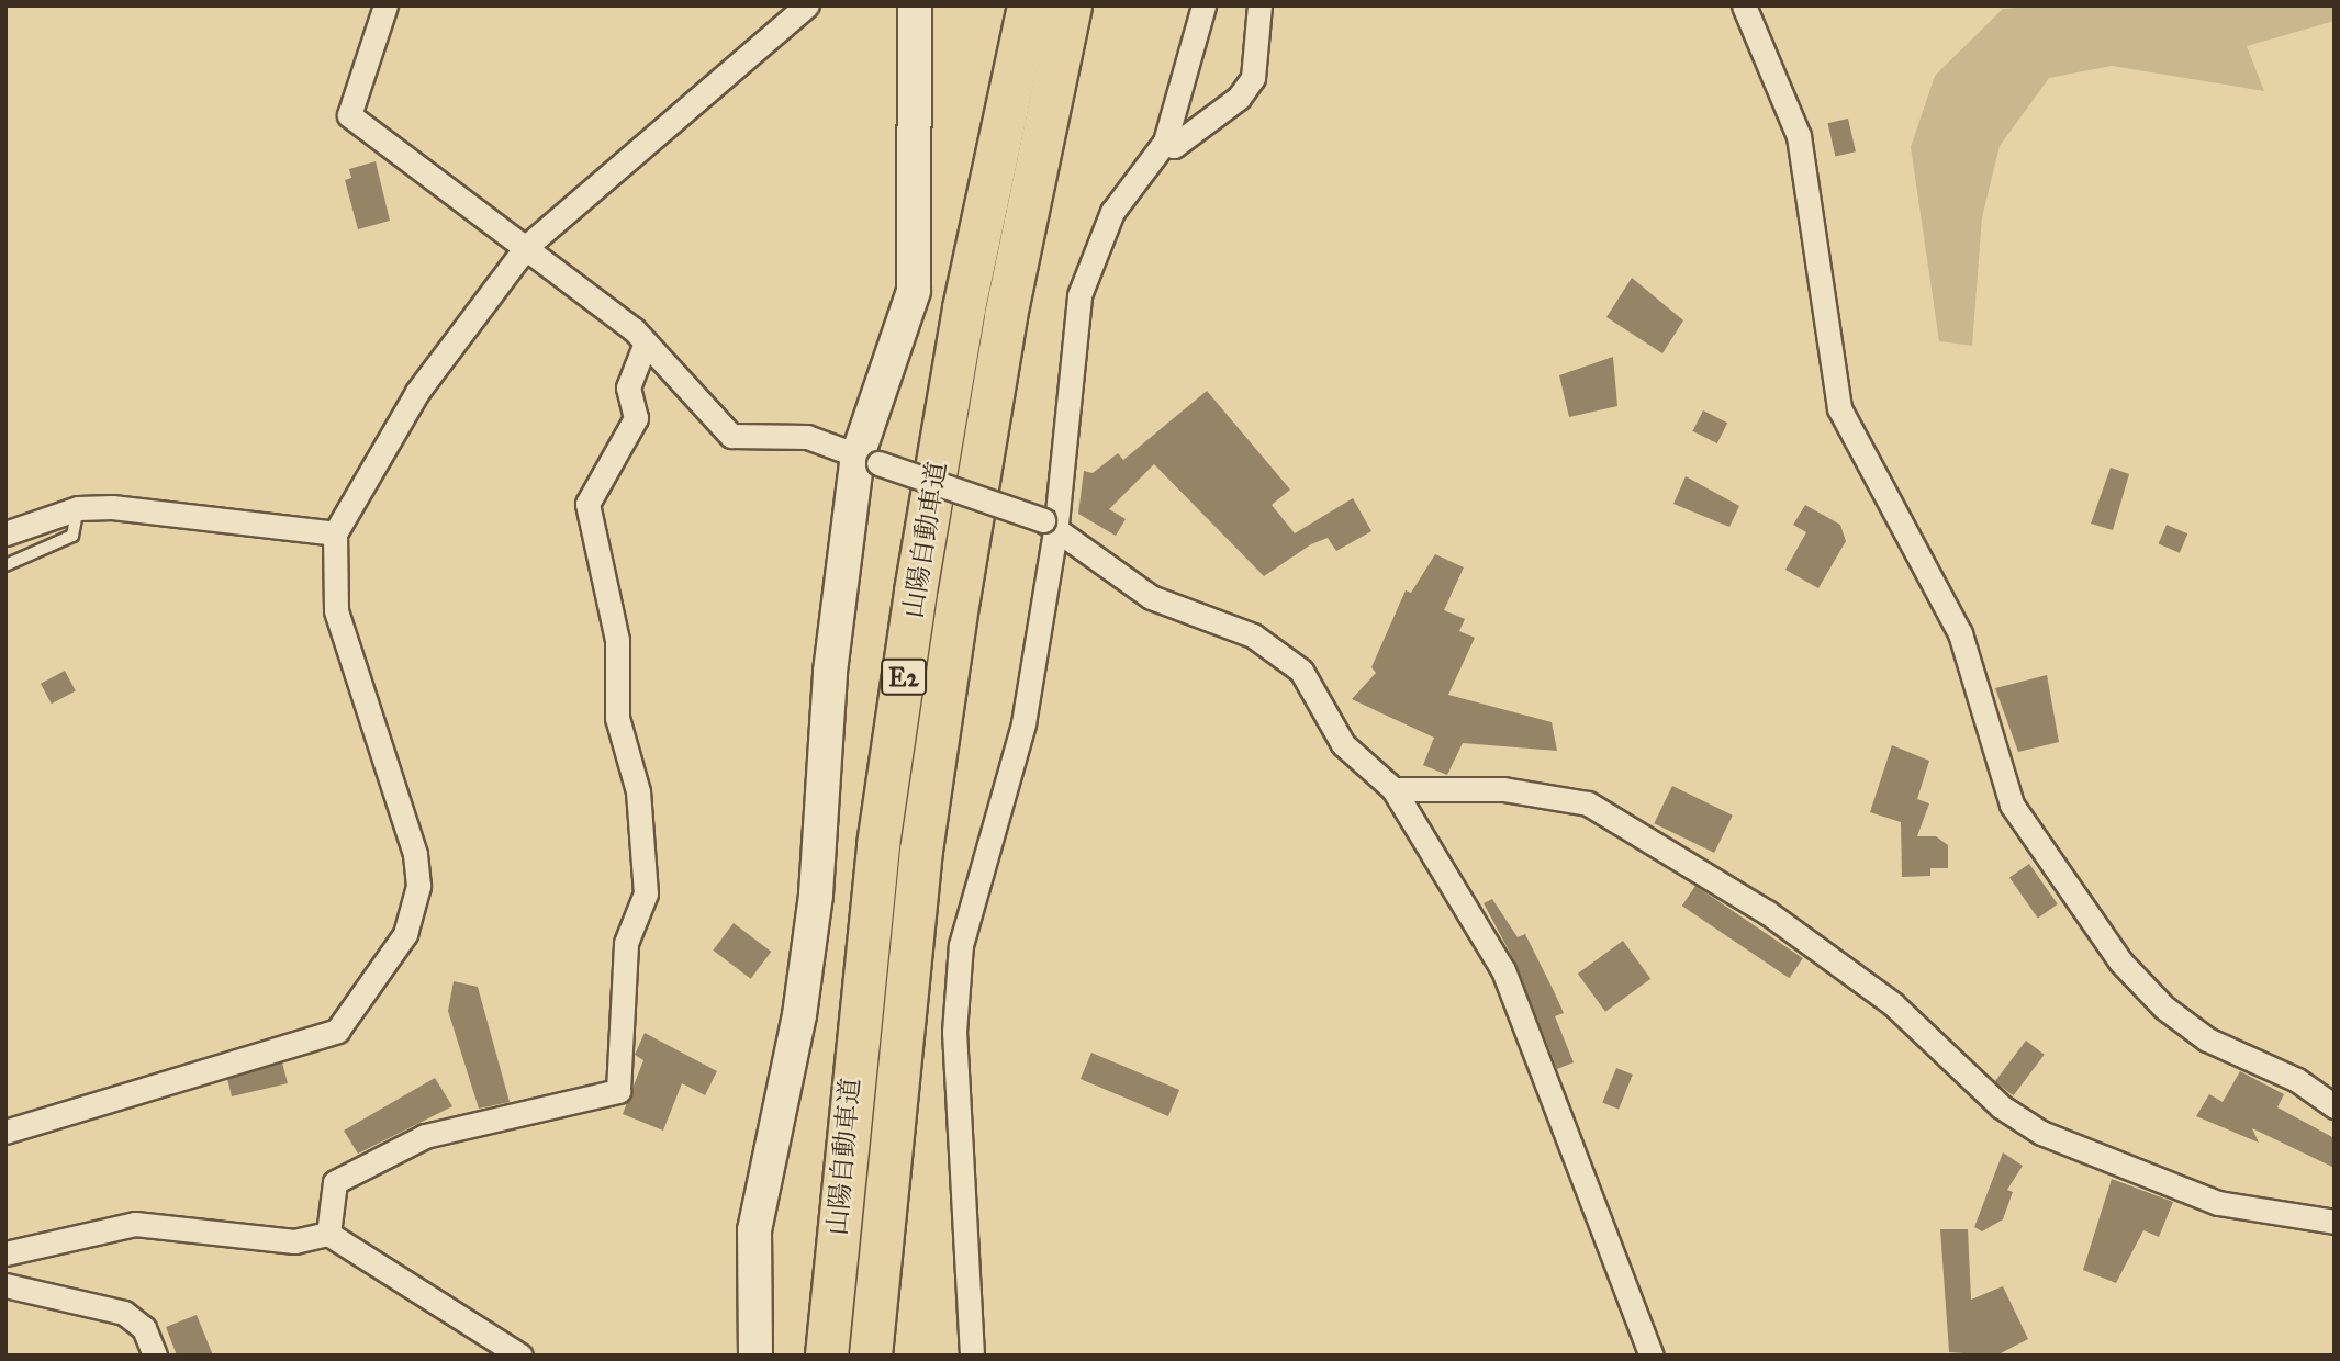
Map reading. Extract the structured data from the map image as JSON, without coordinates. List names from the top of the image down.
{
  "streets": {
    "highway": ["山陽自動車道", "E2"]
  }
}
